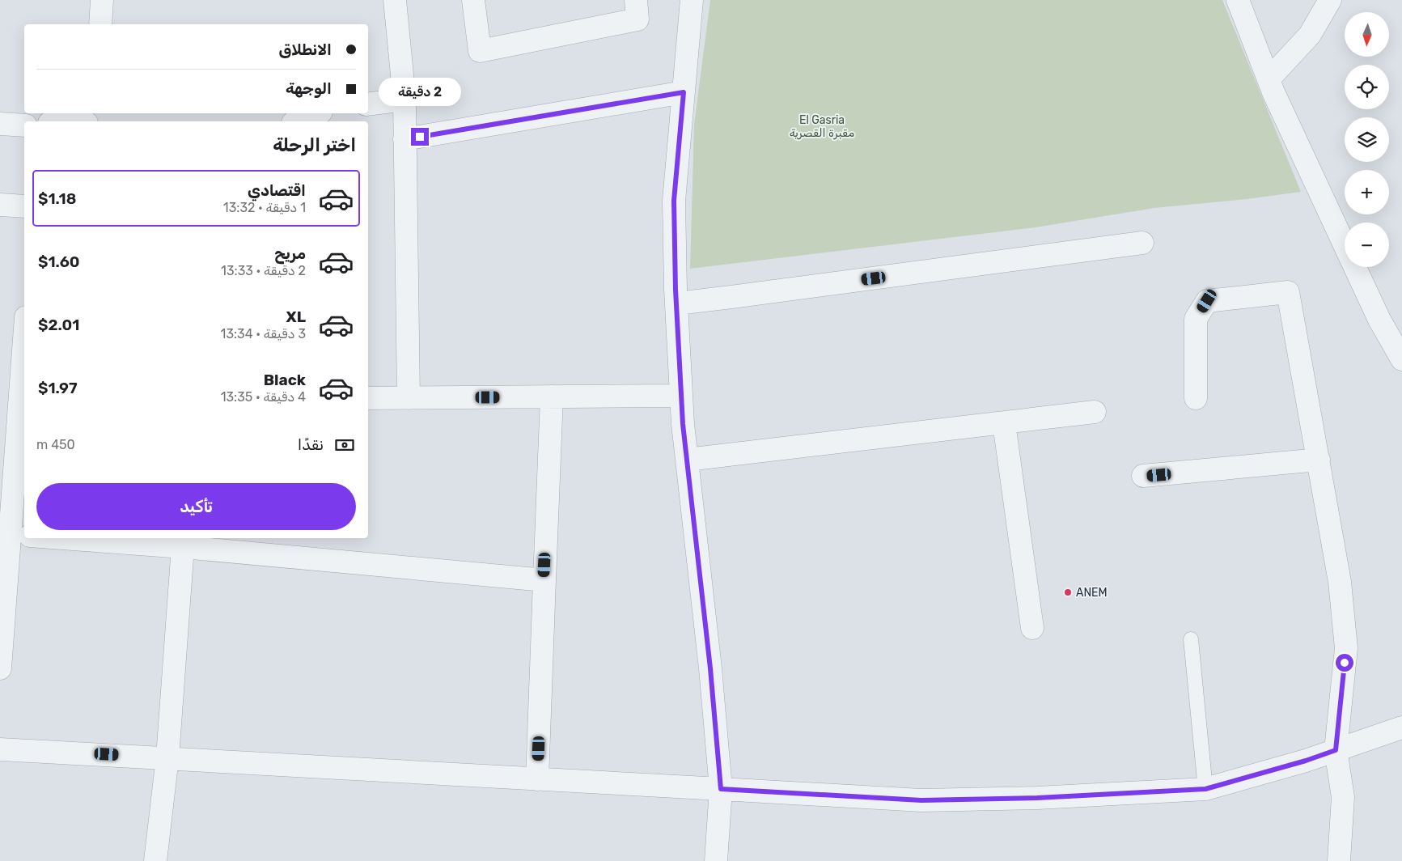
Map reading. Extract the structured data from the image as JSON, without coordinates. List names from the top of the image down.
{
  "parks": ["El Gasria مقبرة القصرية"],
  "places": ["ANEM"],
  "north": "bottom",
  "page": {
    "map_buttons": ["+", "−"],
    "banner": ["الانطلاق", "الوجهة"],
    "bubble": "2 دقيقة",
    "heading": "اختر الرحلة",
    "list": [
      {
        "name": "اقتصادي",
        "note": "1 دقيقة · 13:32",
        "value": "$1.18"
      },
      {
        "name": "مريح",
        "note": "2 دقيقة · 13:33",
        "value": "$1.60"
      },
      {
        "name": "XL",
        "note": "3 دقيقة · 13:34",
        "value": "$2.01"
      },
      {
        "name": "Black",
        "note": "4 دقيقة · 13:35",
        "value": "$1.97"
      }
    ],
    "pay": ["نقدًا", "450 m"],
    "buttons": "تأكيد"
  }
}
